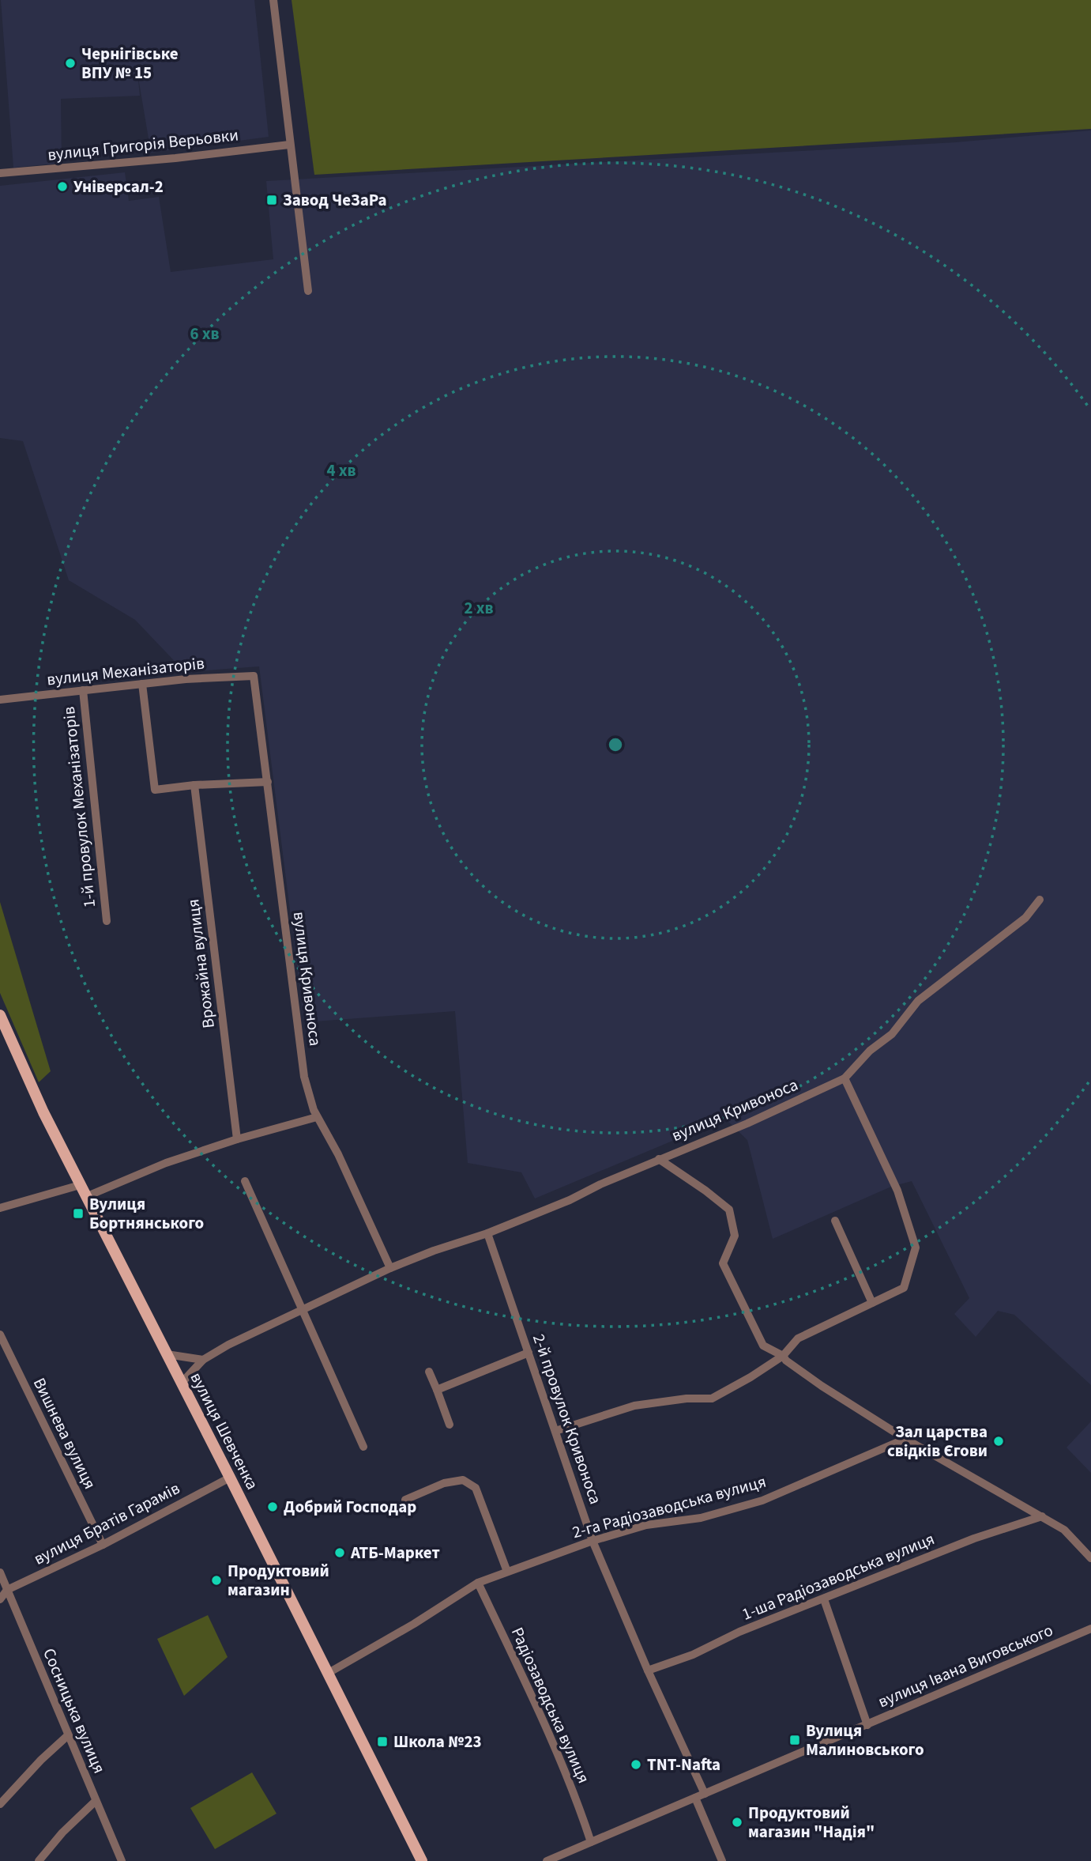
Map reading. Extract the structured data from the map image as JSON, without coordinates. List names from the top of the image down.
{
  "streets": {
    "main road": ["вулиця Шевченка"],
    "street": [
      "вулиця Григорія Верьовки",
      "вулиця Механізаторів",
      "1-й провулок Механізаторів",
      "Врожайна вулиця",
      "вулиця Кривоноса",
      "2-й провулок Кривоноса",
      "Вишнева вулиця",
      "2-га Радіозаводська вулиця",
      "вулиця Братів Гарамів",
      "1-ша Радіозаводська вулиця",
      "вулиця Івана Виговського",
      "Радіозаводська вулиця",
      "Сосницька вулиця"
    ]
  },
  "crossings": [
    ["вулиця Механізаторів", "1-й провулок Механізаторів"],
    ["вулиця Механізаторів", "вулиця Кривоноса"],
    ["вулиця Кривоноса", "2-й провулок Кривоноса"],
    ["вулиця Кривоноса", "вулиця Шевченка"],
    ["2-й провулок Кривоноса", "2-га Радіозаводська вулиця"],
    ["2-й провулок Кривоноса", "1-ша Радіозаводська вулиця"],
    ["2-й провулок Кривоноса", "вулиця Івана Виговського"],
    ["вулиця Шевченка", "2-га Радіозаводська вулиця"],
    ["вулиця Шевченка", "вулиця Братів Гарамів"],
    ["Вишнева вулиця", "вулиця Братів Гарамів"],
    ["2-га Радіозаводська вулиця", "Радіозаводська вулиця"],
    ["вулиця Братів Гарамів", "Сосницька вулиця"],
    ["вулиця Івана Виговського", "Радіозаводська вулиця"]
  ],
  "places": {
    "other": [
      "Чернігівське ВПУ № 15",
      "Універсал-2",
      "Зал царства свідків Єгови",
      "Добрий Господар",
      "АТБ-Маркет",
      "Продуктовий магазин",
      "TNT-Nafta",
      "Продуктовий магазин \"Надія\""
    ],
    "transit": [
      "Завод ЧеЗаРа",
      "Вулиця Бортнянського",
      "Вулиця Малиновського",
      "Школа №23"
    ]
  },
  "rings": ["6 хв", "4 хв", "2 хв"]
}
